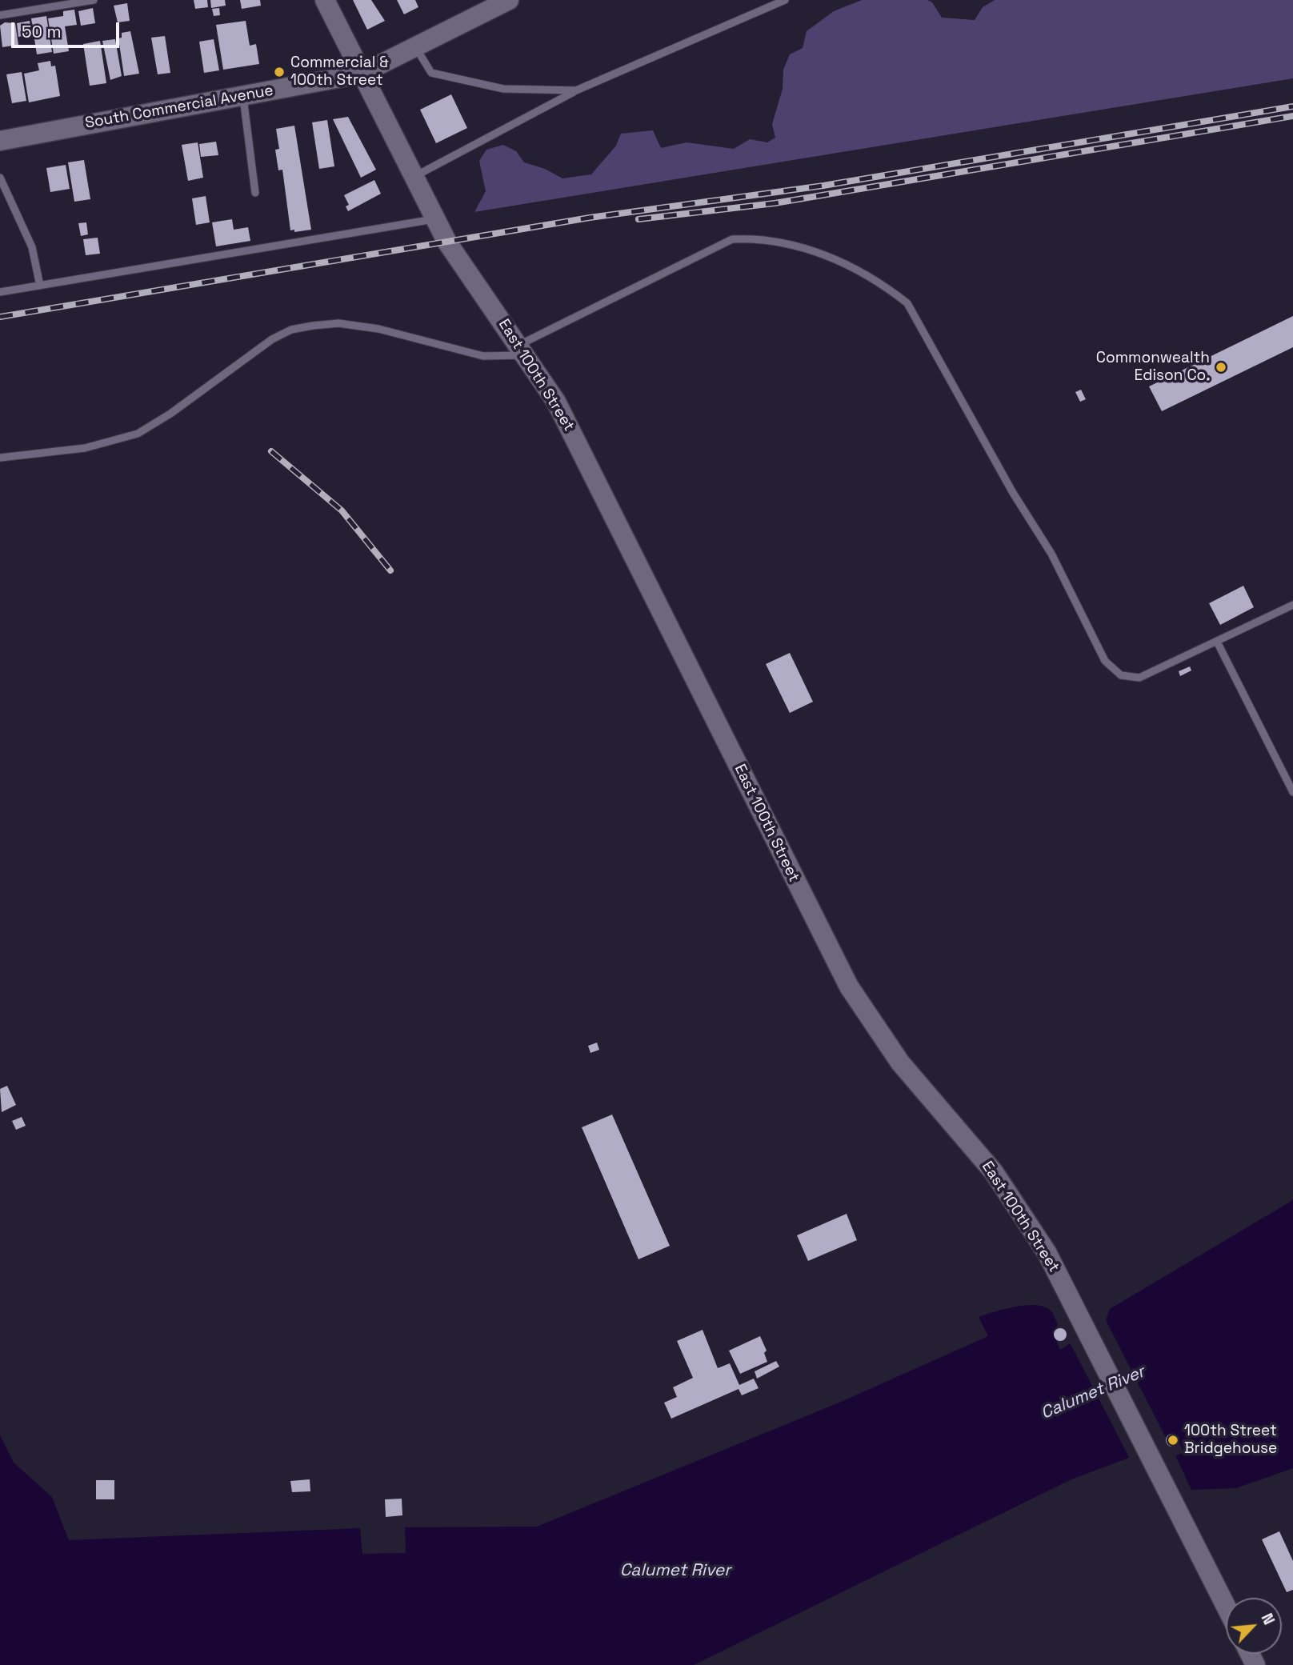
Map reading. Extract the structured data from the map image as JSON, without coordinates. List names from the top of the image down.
{
  "streets": {
    "main road": ["South Commercial Avenue", "East 100th Street"]
  },
  "crossings": [
    ["South Commercial Avenue", "East 100th Street"]
  ],
  "water": ["Calumet River"],
  "places": ["Commercial & 100th Street", "Commonwealth Edison Co.", "100th Street Bridgehouse"],
  "scale_bar": "50 m",
  "north": "top right"
}
